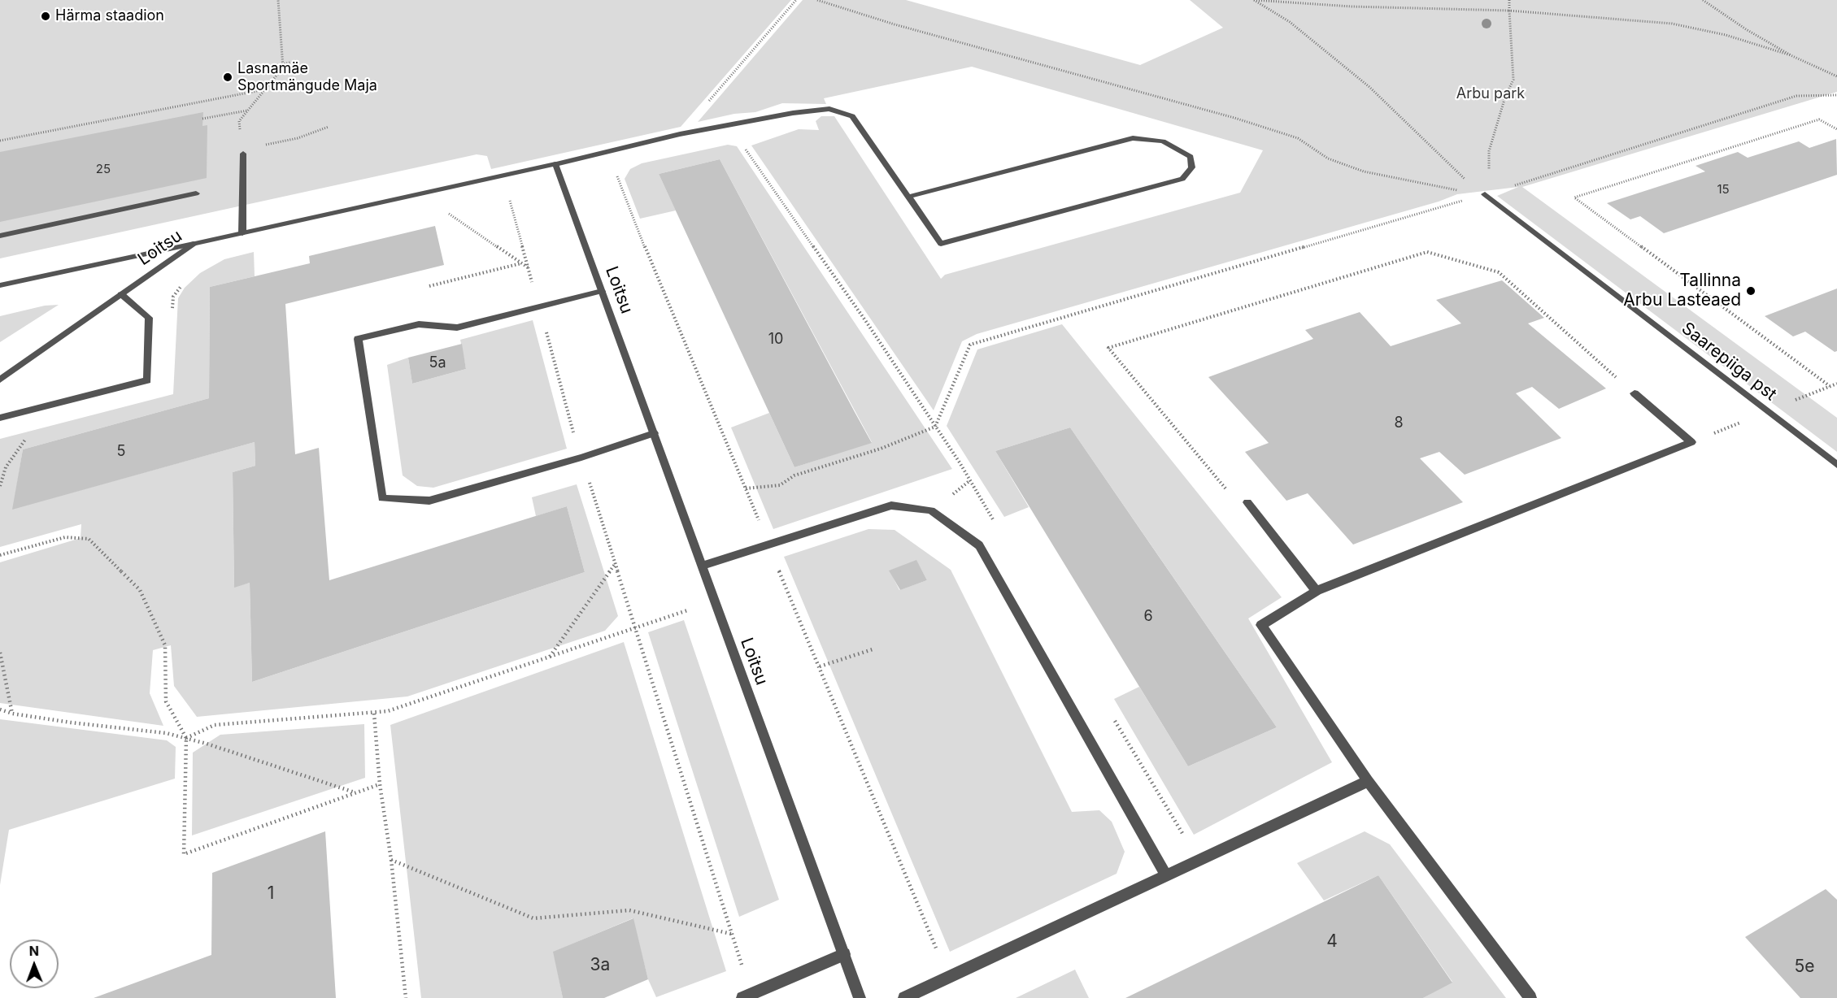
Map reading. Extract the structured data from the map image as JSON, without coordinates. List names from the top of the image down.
{
  "streets": {
    "street": ["Loitsu", "Saarepiiga pst"]
  },
  "parks": ["Arbu park"],
  "places": ["Härma staadion", "Lasnamäe Sportmängude Maja", "Tallinna Arbu Lasteaed"],
  "house_numbers": [
    "25",
    "15",
    "10",
    "5a",
    "8",
    "5",
    "6",
    "1",
    "4",
    "3a",
    "5e"
  ],
  "north": "top"
}
